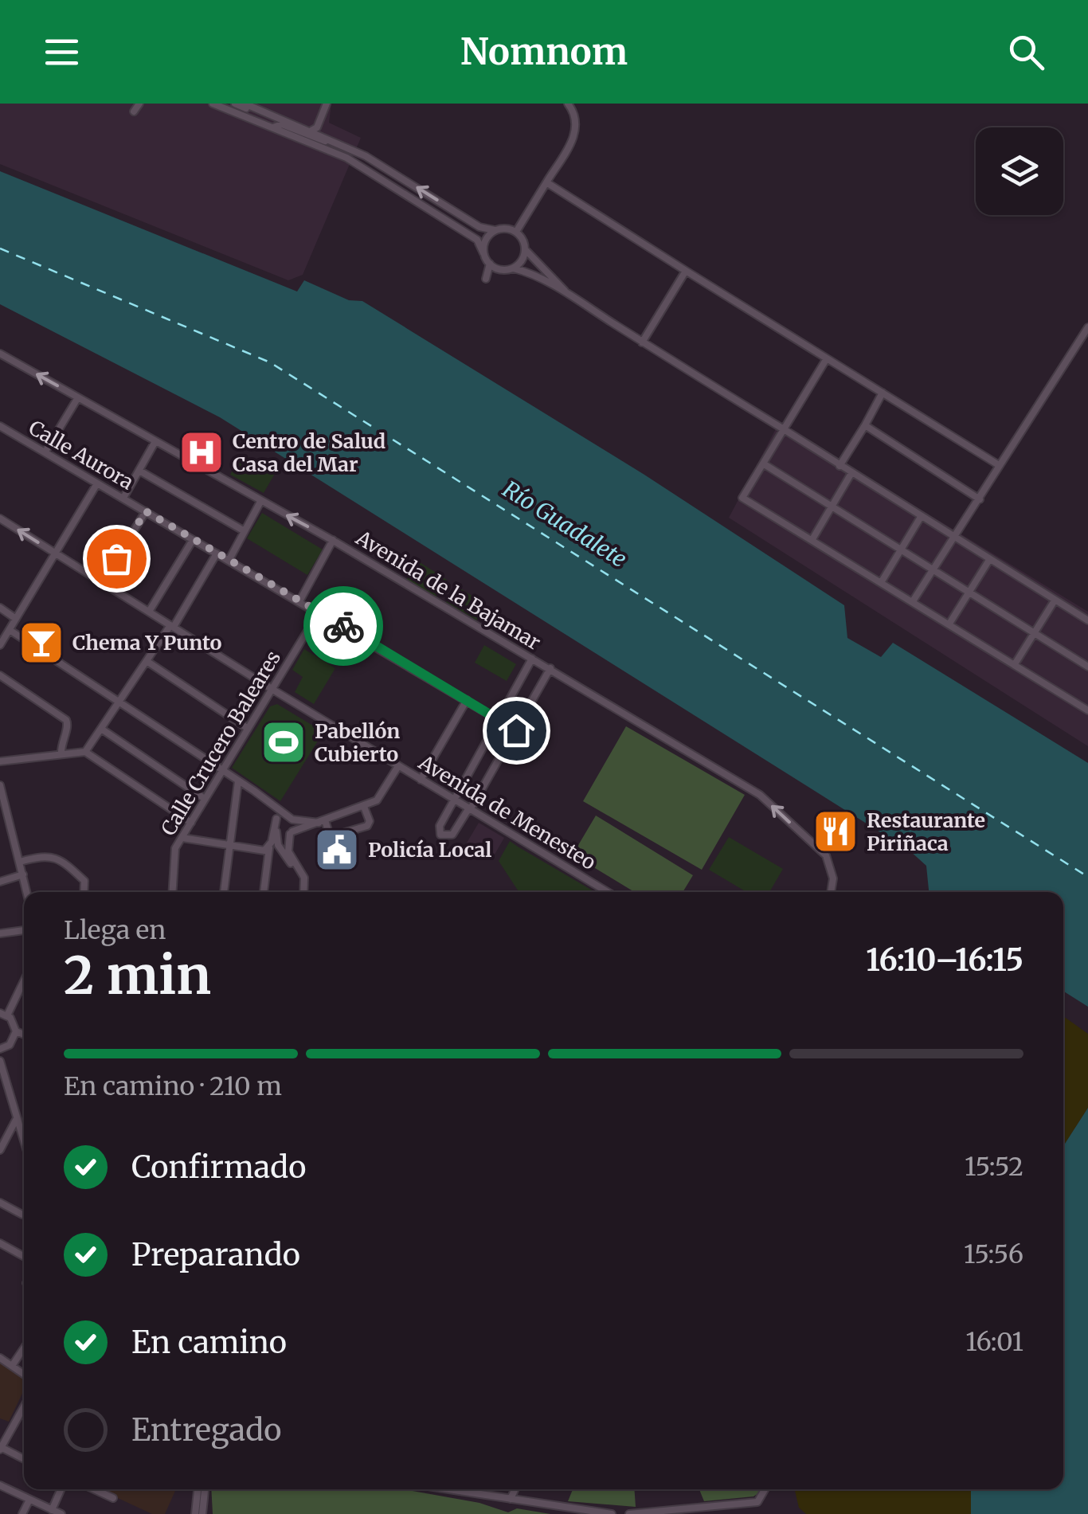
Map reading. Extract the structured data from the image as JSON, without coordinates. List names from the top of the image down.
{
  "streets": {
    "street": [
      "Calle Aurora",
      "Avenida de la Bajamar",
      "Calle Crucero Baleares",
      "Avenida de Menesteo"
    ]
  },
  "crossings": [
    ["Calle Aurora", "Calle Crucero Baleares"],
    ["Calle Crucero Baleares", "Avenida de Menesteo"]
  ],
  "one_way": ["Avenida de la Bajamar"],
  "water": ["Río Guadalete"],
  "places": {
    "hospital": ["Centro de Salud Casa del Mar"],
    "bar": ["Chema Y Punto"],
    "sports": ["Pabellón Cubierto"],
    "restaurant": ["Restaurante Piriñaca"],
    "public building": ["Policía Local"]
  },
  "page": {
    "header": "Nomnom",
    "heading": ["2 min", "Llega en", "16:10–16:15"],
    "bar": "En camino · 210 m",
    "list": [
      ["Confirmado", "15:52"],
      ["Preparando", "15:56"],
      ["En camino", "16:01"],
      "Entregado"
    ]
  }
}
